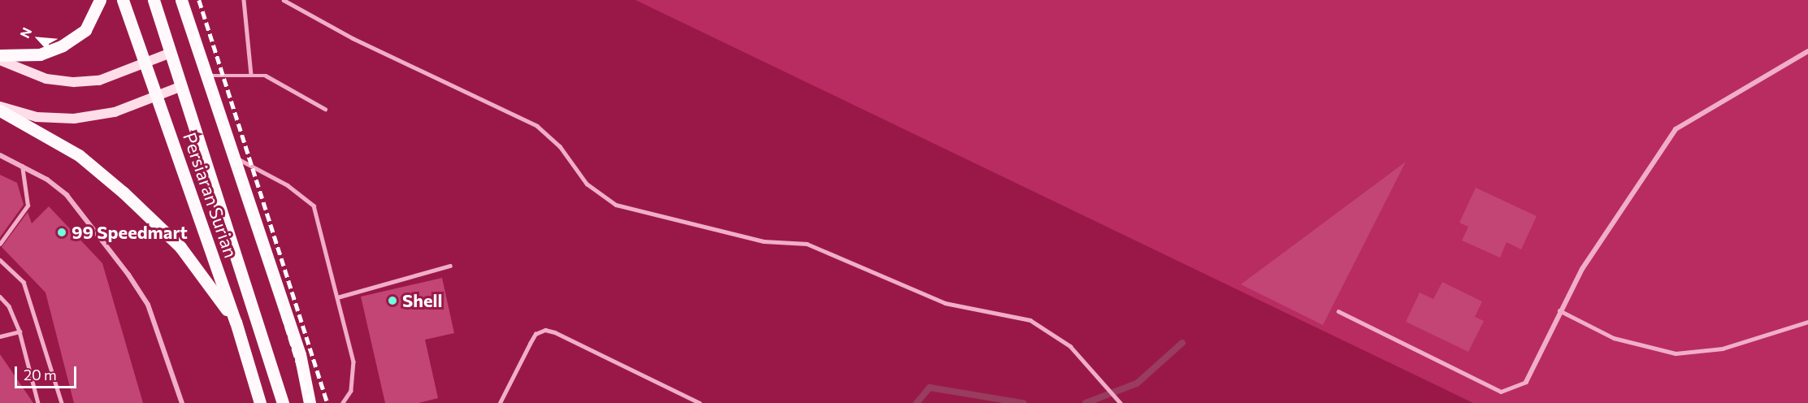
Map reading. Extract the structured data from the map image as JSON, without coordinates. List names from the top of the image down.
{
  "streets": {
    "main road": ["Persiaran Surian"]
  },
  "places": ["99 Speedmart", "Shell"],
  "scale_bar": "20 m",
  "north": "top left"
}
